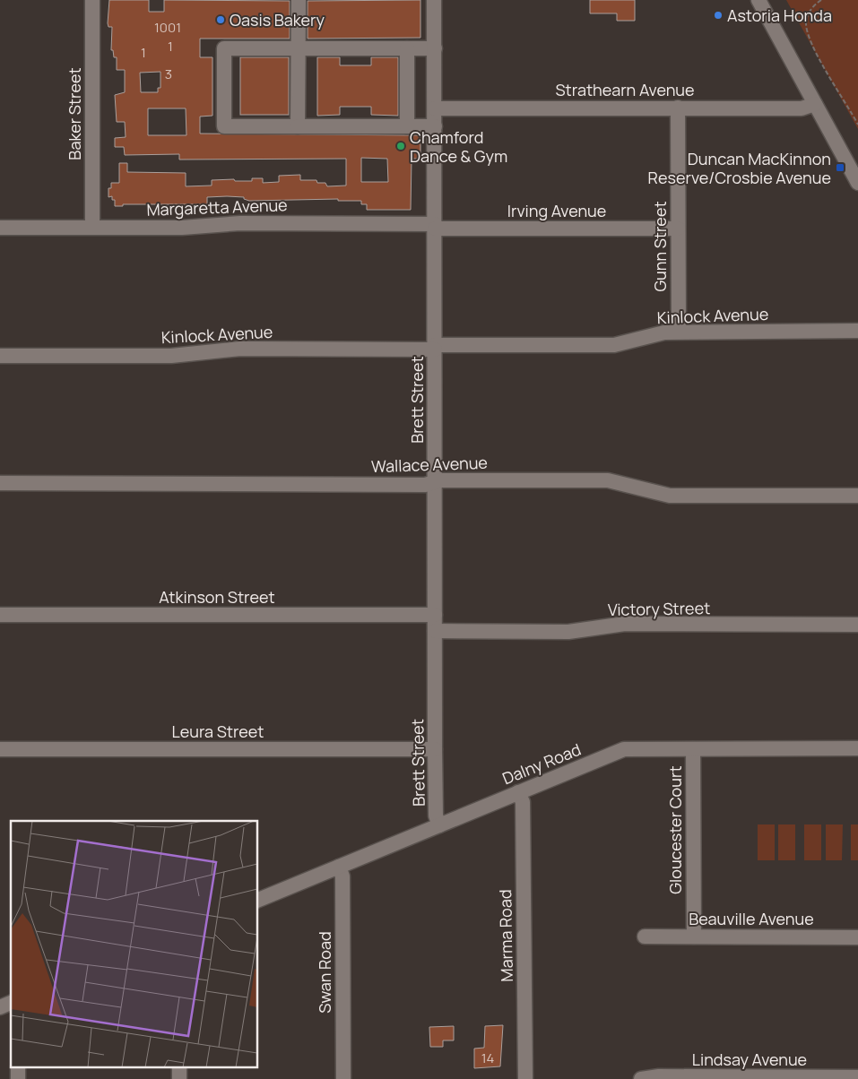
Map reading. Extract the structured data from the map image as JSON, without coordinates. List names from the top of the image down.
{
  "streets": {
    "street": [
      "Strathearn Avenue",
      "Baker Street",
      "Margaretta Avenue",
      "Irving Avenue",
      "Gunn Street",
      "Kinlock Avenue",
      "Brett Street",
      "Wallace Avenue",
      "Atkinson Street",
      "Victory Street",
      "Leura Street",
      "Dalny Road",
      "Gloucester Court",
      "Beauville Avenue",
      "Marma Road",
      "Swan Road",
      "Lindsay Avenue"
    ]
  },
  "crossings": [
    ["Strathearn Avenue", "Gunn Street"],
    ["Strathearn Avenue", "Brett Street"],
    ["Baker Street", "Margaretta Avenue"],
    ["Margaretta Avenue", "Irving Avenue"],
    ["Margaretta Avenue", "Brett Street"],
    ["Irving Avenue", "Gunn Street"],
    ["Irving Avenue", "Brett Street"],
    ["Gunn Street", "Kinlock Avenue"],
    ["Kinlock Avenue", "Brett Street"],
    ["Brett Street", "Wallace Avenue"],
    ["Brett Street", "Atkinson Street"],
    ["Brett Street", "Victory Street"],
    ["Brett Street", "Leura Street"],
    ["Brett Street", "Dalny Road"],
    ["Dalny Road", "Gloucester Court"],
    ["Dalny Road", "Marma Road"],
    ["Dalny Road", "Swan Road"],
    ["Gloucester Court", "Beauville Avenue"]
  ],
  "places": {
    "other": ["Astoria Honda", "Oasis Bakery", "Chamford Dance & Gym"],
    "transit": ["Duncan MacKinnon Reserve/Crosbie Avenue"]
  },
  "house_numbers": [
    "1001",
    "1",
    "1",
    "3",
    "14"
  ]
}
